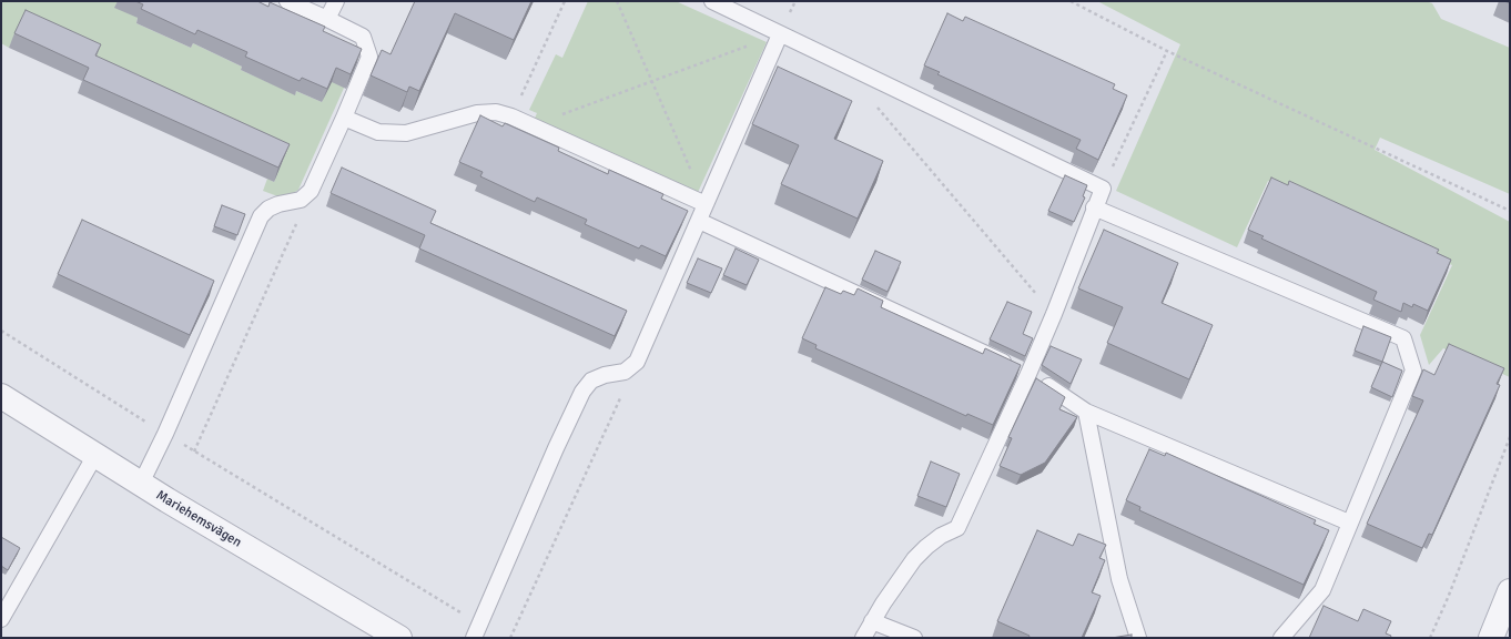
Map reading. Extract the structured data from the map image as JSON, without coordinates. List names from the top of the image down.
{
  "streets": {
    "street": ["Mariehemsvägen"]
  }
}
